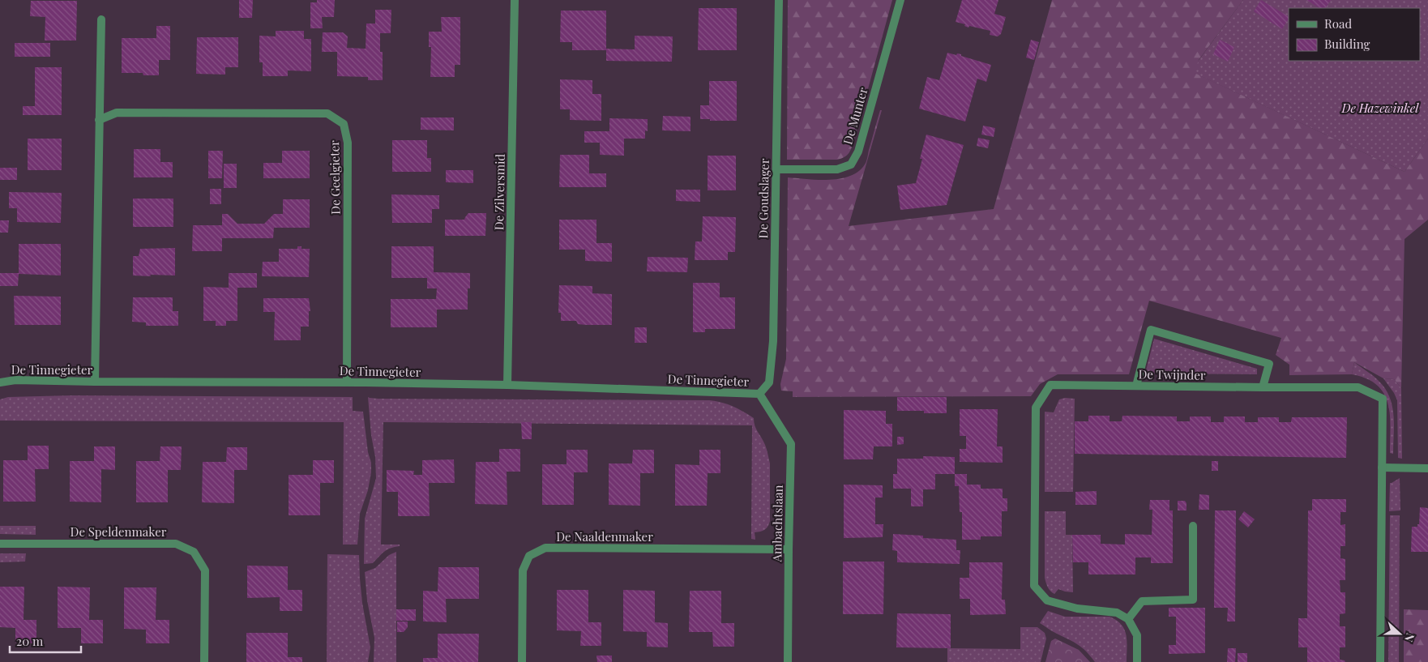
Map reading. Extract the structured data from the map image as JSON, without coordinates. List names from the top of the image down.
{
  "streets": {
    "street": [
      "De Munter",
      "De Geelgieter",
      "De Zilversmid",
      "De Goudslager",
      "De Tinnegieter",
      "De Twijnder",
      "Ambachtslaan",
      "De Speldenmaker",
      "De Naaldenmaker"
    ]
  },
  "crossings": [
    ["De Munter", "De Goudslager"],
    ["De Geelgieter", "De Tinnegieter"],
    ["De Zilversmid", "De Tinnegieter"],
    ["De Goudslager", "De Tinnegieter"],
    ["De Goudslager", "Ambachtslaan"],
    ["De Tinnegieter", "Ambachtslaan"],
    ["Ambachtslaan", "De Naaldenmaker"]
  ],
  "parks": ["De Hazewinkel"],
  "legend": ["Road", "Building"],
  "scale_bar": "20 m",
  "north": "right"
}
